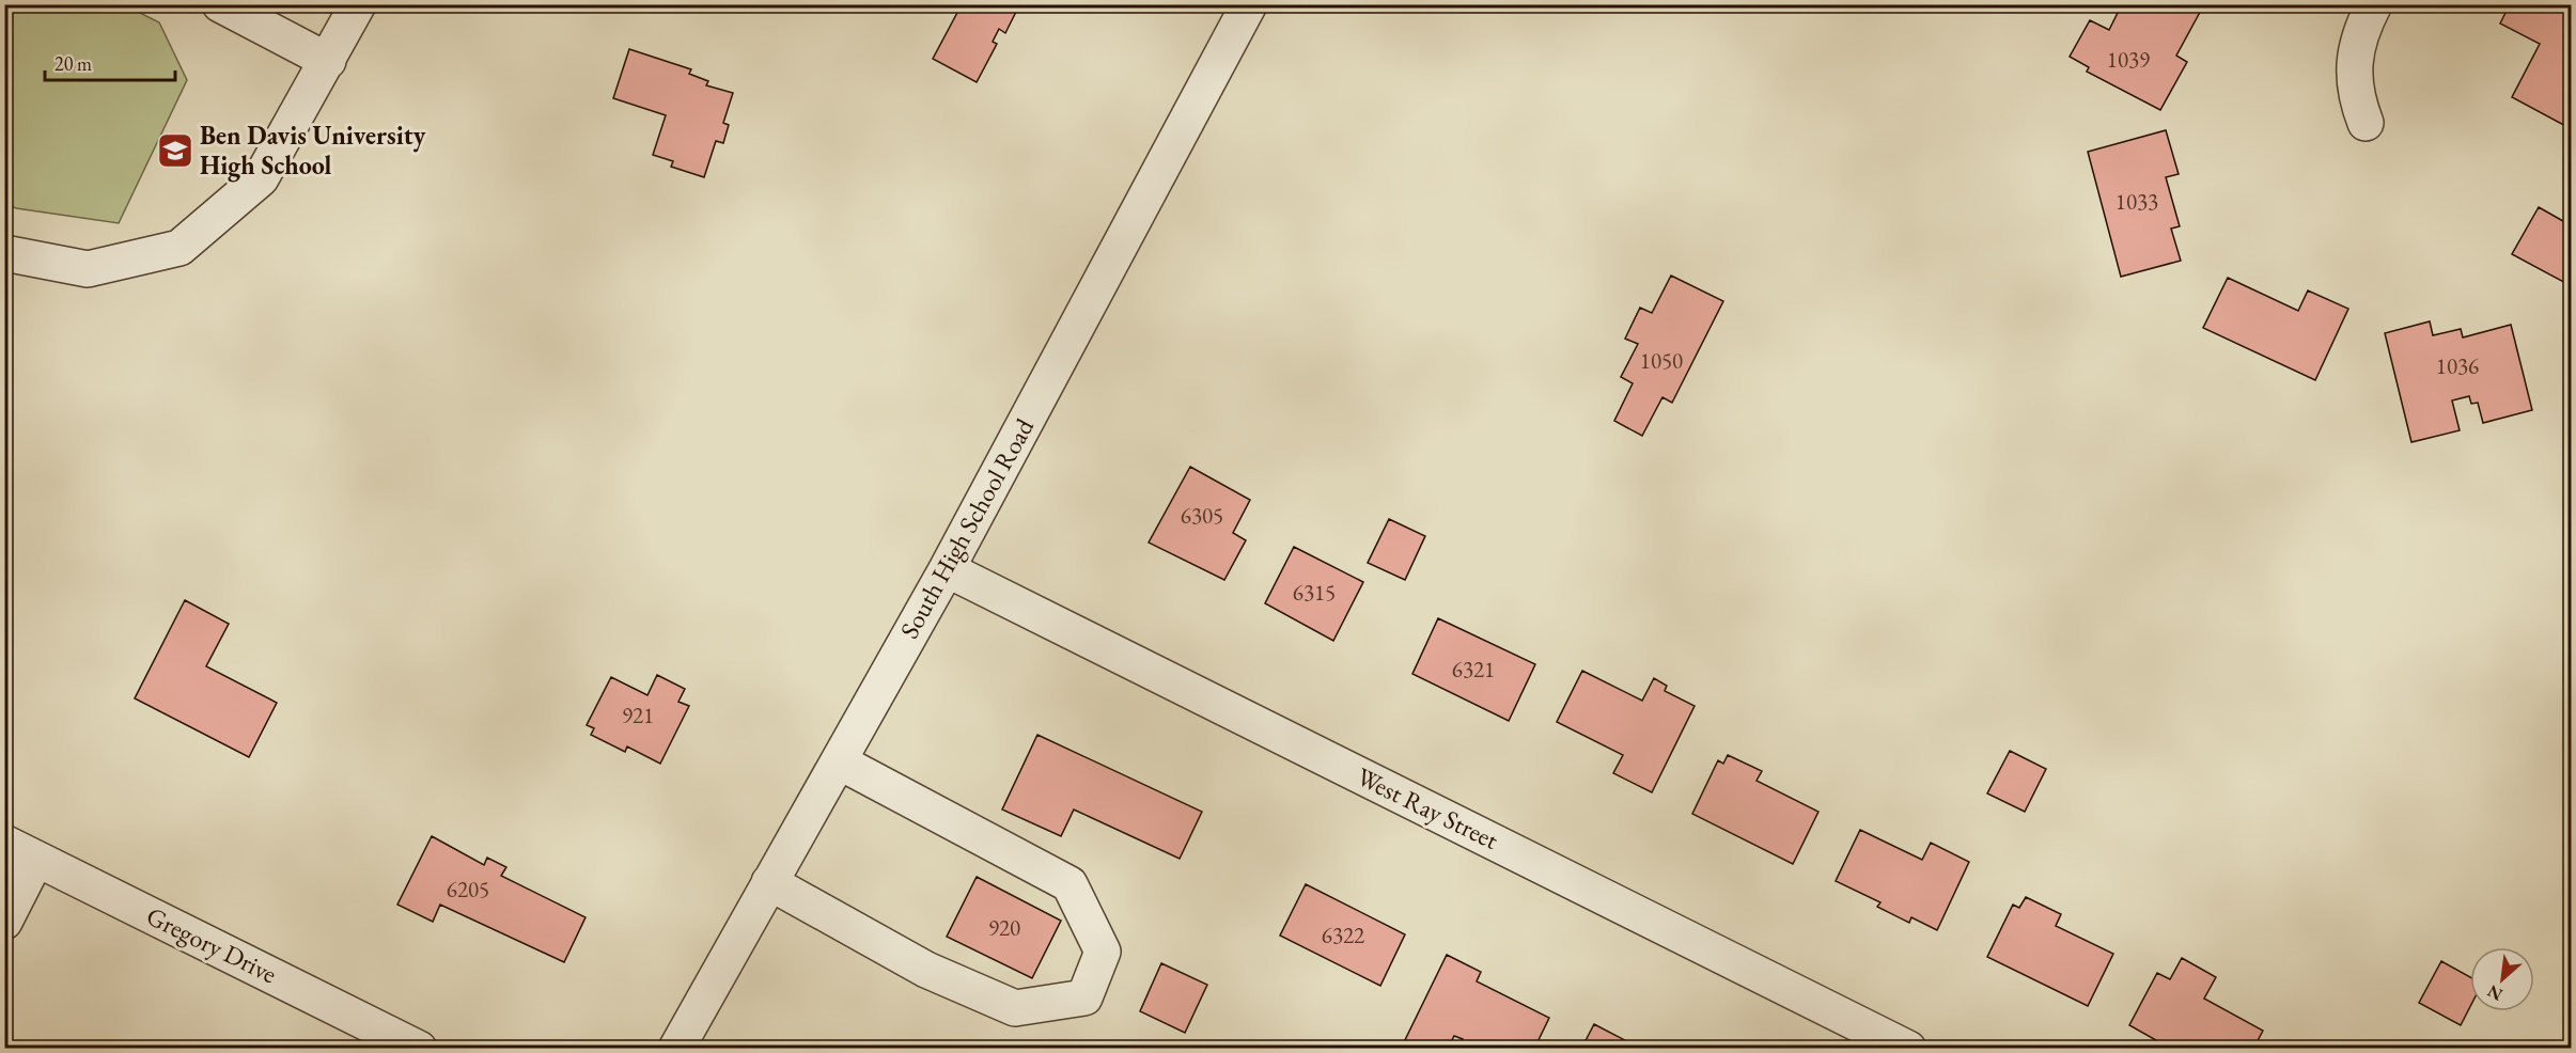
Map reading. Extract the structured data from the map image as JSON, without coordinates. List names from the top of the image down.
{
  "streets": {
    "street": ["South High School Road", "West Ray Street", "Gregory Drive"]
  },
  "crossings": [
    ["South High School Road", "West Ray Street"]
  ],
  "places": {
    "school or university": ["Ben Davis University High School"]
  },
  "house_numbers": [
    "1039",
    "1033",
    "1050",
    "1036",
    "6305",
    "6315",
    "6321",
    "921",
    "6205",
    "920",
    "6322"
  ],
  "scale_bar": "20 m",
  "north": "bottom left"
}
